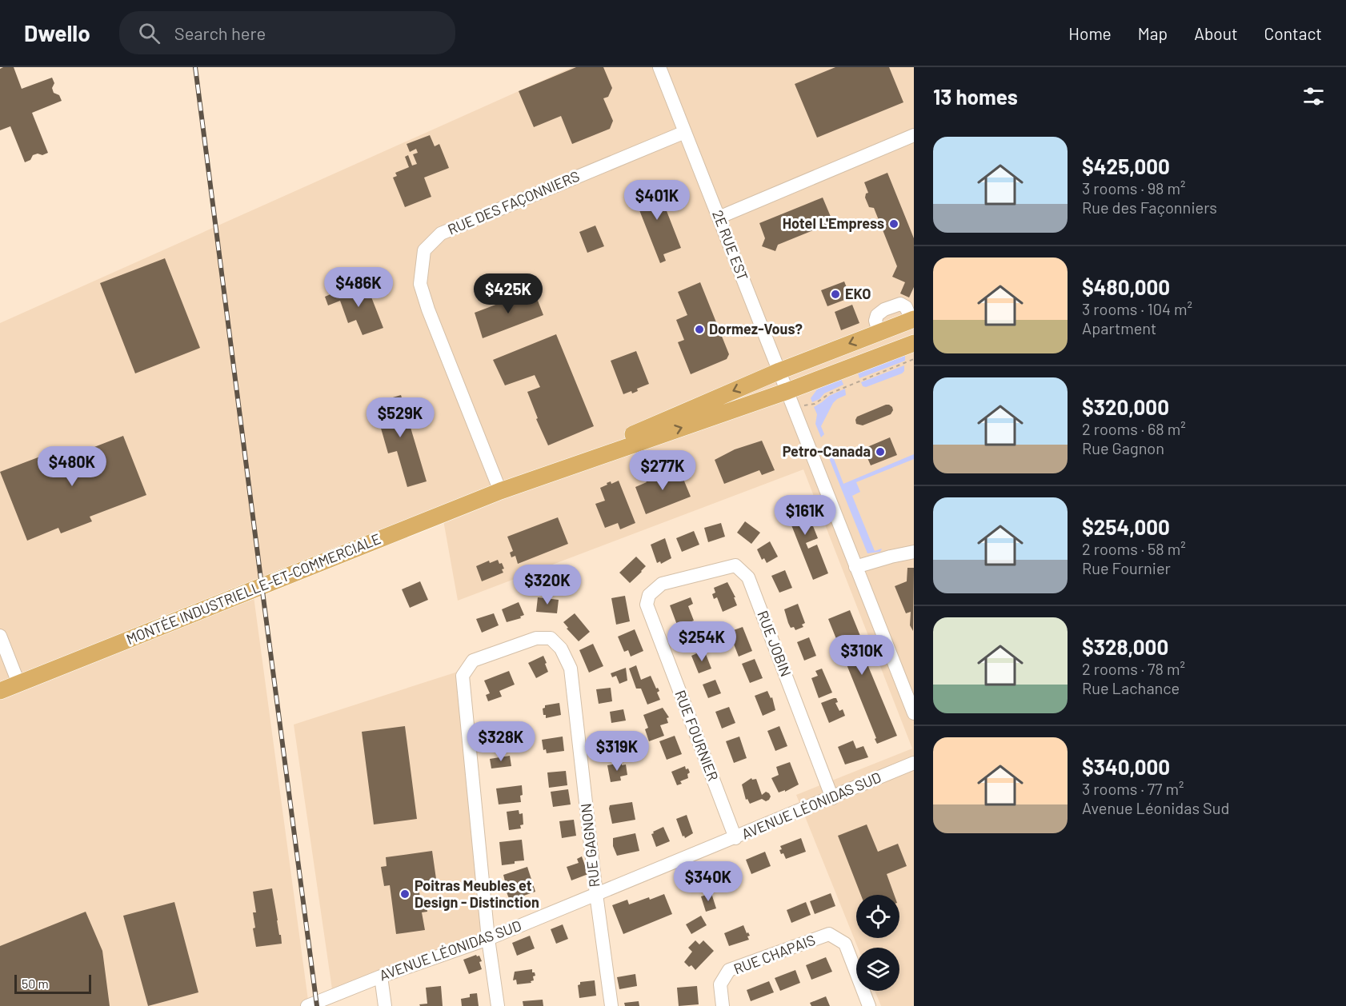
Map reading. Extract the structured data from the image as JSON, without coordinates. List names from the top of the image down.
{
  "streets": {
    "main road": ["MONTÉE INDUSTRIELLE-ET-COMMERCIALE"],
    "street": [
      "RUE DES FAÇONNIERS",
      "2E RUE EST",
      "RUE JOBIN",
      "RUE FOURNIER",
      "AVENUE LÉONIDAS SUD",
      "RUE GAGNON",
      "RUE CHAPAIS"
    ]
  },
  "crossings": [
    ["RUE DES FAÇONNIERS", "2E RUE EST"],
    ["RUE DES FAÇONNIERS", "MONTÉE INDUSTRIELLE-ET-COMMERCIALE"],
    ["2E RUE EST", "MONTÉE INDUSTRIELLE-ET-COMMERCIALE"],
    ["RUE JOBIN", "RUE FOURNIER"],
    ["RUE JOBIN", "AVENUE LÉONIDAS SUD"],
    ["RUE FOURNIER", "AVENUE LÉONIDAS SUD"],
    ["AVENUE LÉONIDAS SUD", "RUE GAGNON"]
  ],
  "places": [
    "Hotel L'Empress",
    "EKO",
    "Dormez-Vous?",
    "Petro-Canada",
    "Poitras Meubles et Design - Distinction"
  ],
  "scale_bar": "50 m",
  "page": {
    "header": "Dwello",
    "search": "Search here",
    "nav": [
      "Home",
      "Map",
      "About",
      "Contact"
    ],
    "heading": "13 homes",
    "list": [
      {
        "name": "$425,000",
        "note": "3 rooms · 98 m² · Rue des Façonniers"
      },
      {
        "name": "$480,000",
        "note": "3 rooms · 104 m² · Apartment"
      },
      {
        "name": "$320,000",
        "note": "2 rooms · 68 m² · Rue Gagnon"
      },
      {
        "name": "$254,000",
        "note": "2 rooms · 58 m² · Rue Fournier"
      },
      {
        "name": "$328,000",
        "note": "2 rooms · 78 m² · Rue Lachance"
      },
      {
        "name": "$340,000",
        "note": "3 rooms · 77 m² · Avenue Léonidas Sud"
      }
    ],
    "price": [
      "$401K",
      "$486K",
      "$425K",
      "$529K",
      "$480K",
      "$277K",
      "$161K",
      "$320K",
      "$254K",
      "$310K",
      "$328K",
      "$319K",
      "$340K"
    ],
    "scale": "50 m"
  }
}
